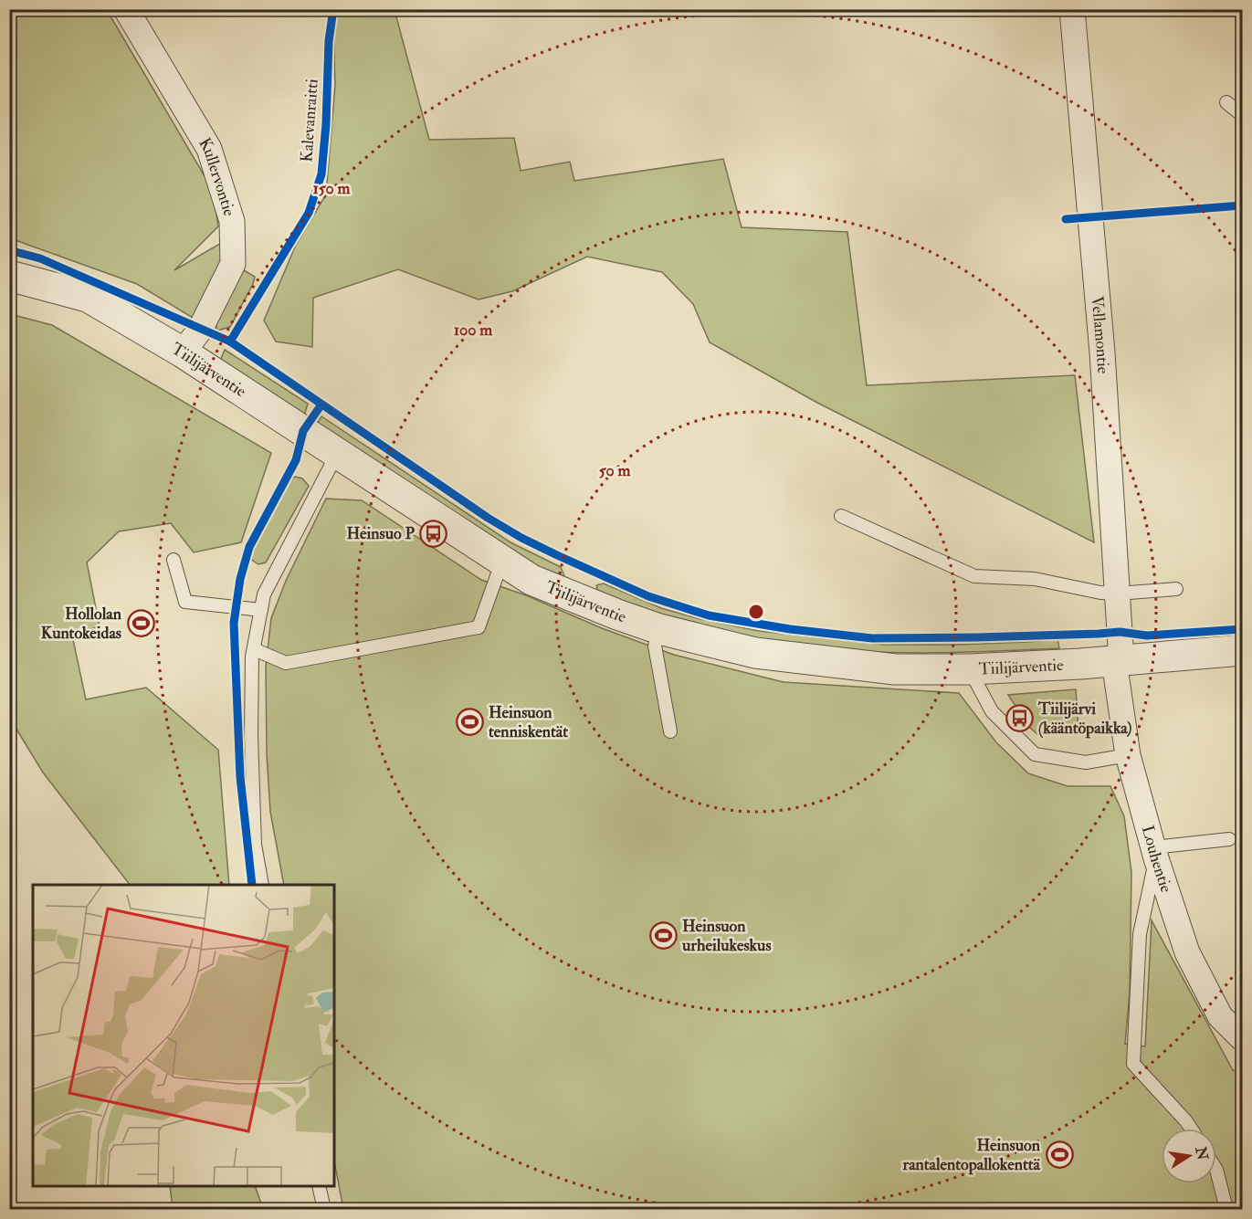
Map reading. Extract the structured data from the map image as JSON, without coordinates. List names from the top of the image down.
{
  "streets": {
    "street": [
      "Kullervontie",
      "Vellamontie",
      "Tiilijärventie",
      "Louhentie"
    ],
    "cycle path": ["Kalevanraitti"]
  },
  "crossings": [
    ["Kullervontie", "Tiilijärventie"],
    ["Vellamontie", "Tiilijärventie"],
    ["Vellamontie", "Louhentie"],
    ["Tiilijärventie", "Louhentie"]
  ],
  "places": {
    "bus stop": ["Heinsuo P", "Tiilijärvi (kääntöpaikka)"],
    "sports": [
      "Hollolan Kuntokeidas",
      "Heinsuon tenniskentät",
      "Heinsuon urheilukeskus",
      "Heinsuon rantalentopallokenttä"
    ]
  },
  "north": "right",
  "rings": ["150 m", "100 m", "50 m"]
}
